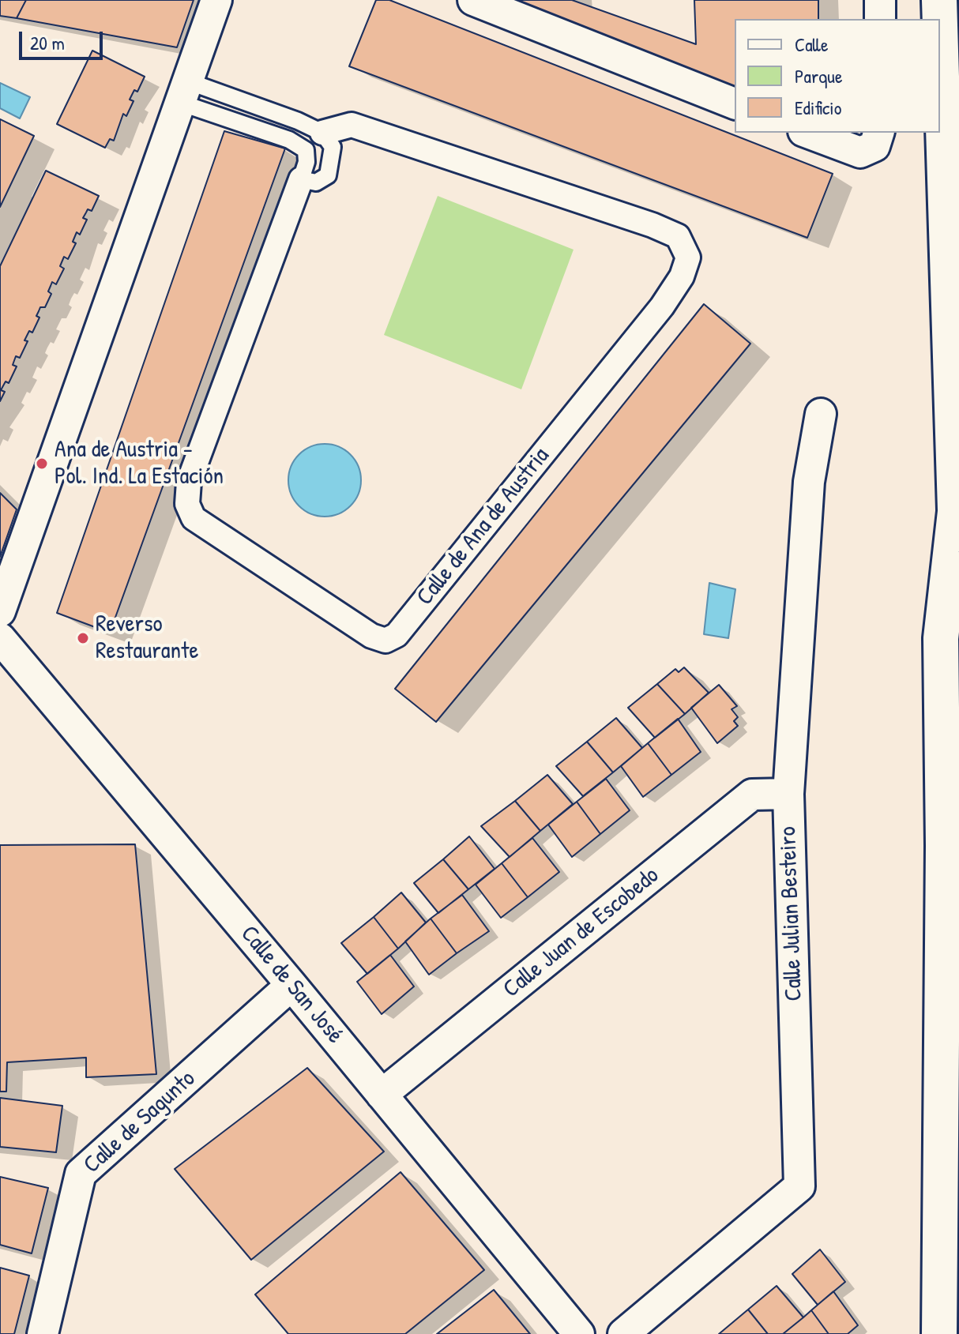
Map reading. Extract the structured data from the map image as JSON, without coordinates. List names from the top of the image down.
{
  "streets": {
    "street": [
      "Calle de Ana de Austria",
      "Calle Julian Besteiro",
      "Calle Juan de Escobedo",
      "Calle de San José",
      "Calle de Sagunto"
    ]
  },
  "crossings": [
    ["Calle Julian Besteiro", "Calle Juan de Escobedo"],
    ["Calle Juan de Escobedo", "Calle de San José"],
    ["Calle de San José", "Calle de Sagunto"]
  ],
  "places": ["Ana de Austria - Pol. Ind. La Estación", "Reverso Restaurante"],
  "legend": ["Calle", "Parque", "Edificio"],
  "scale_bar": "20 m"
}
